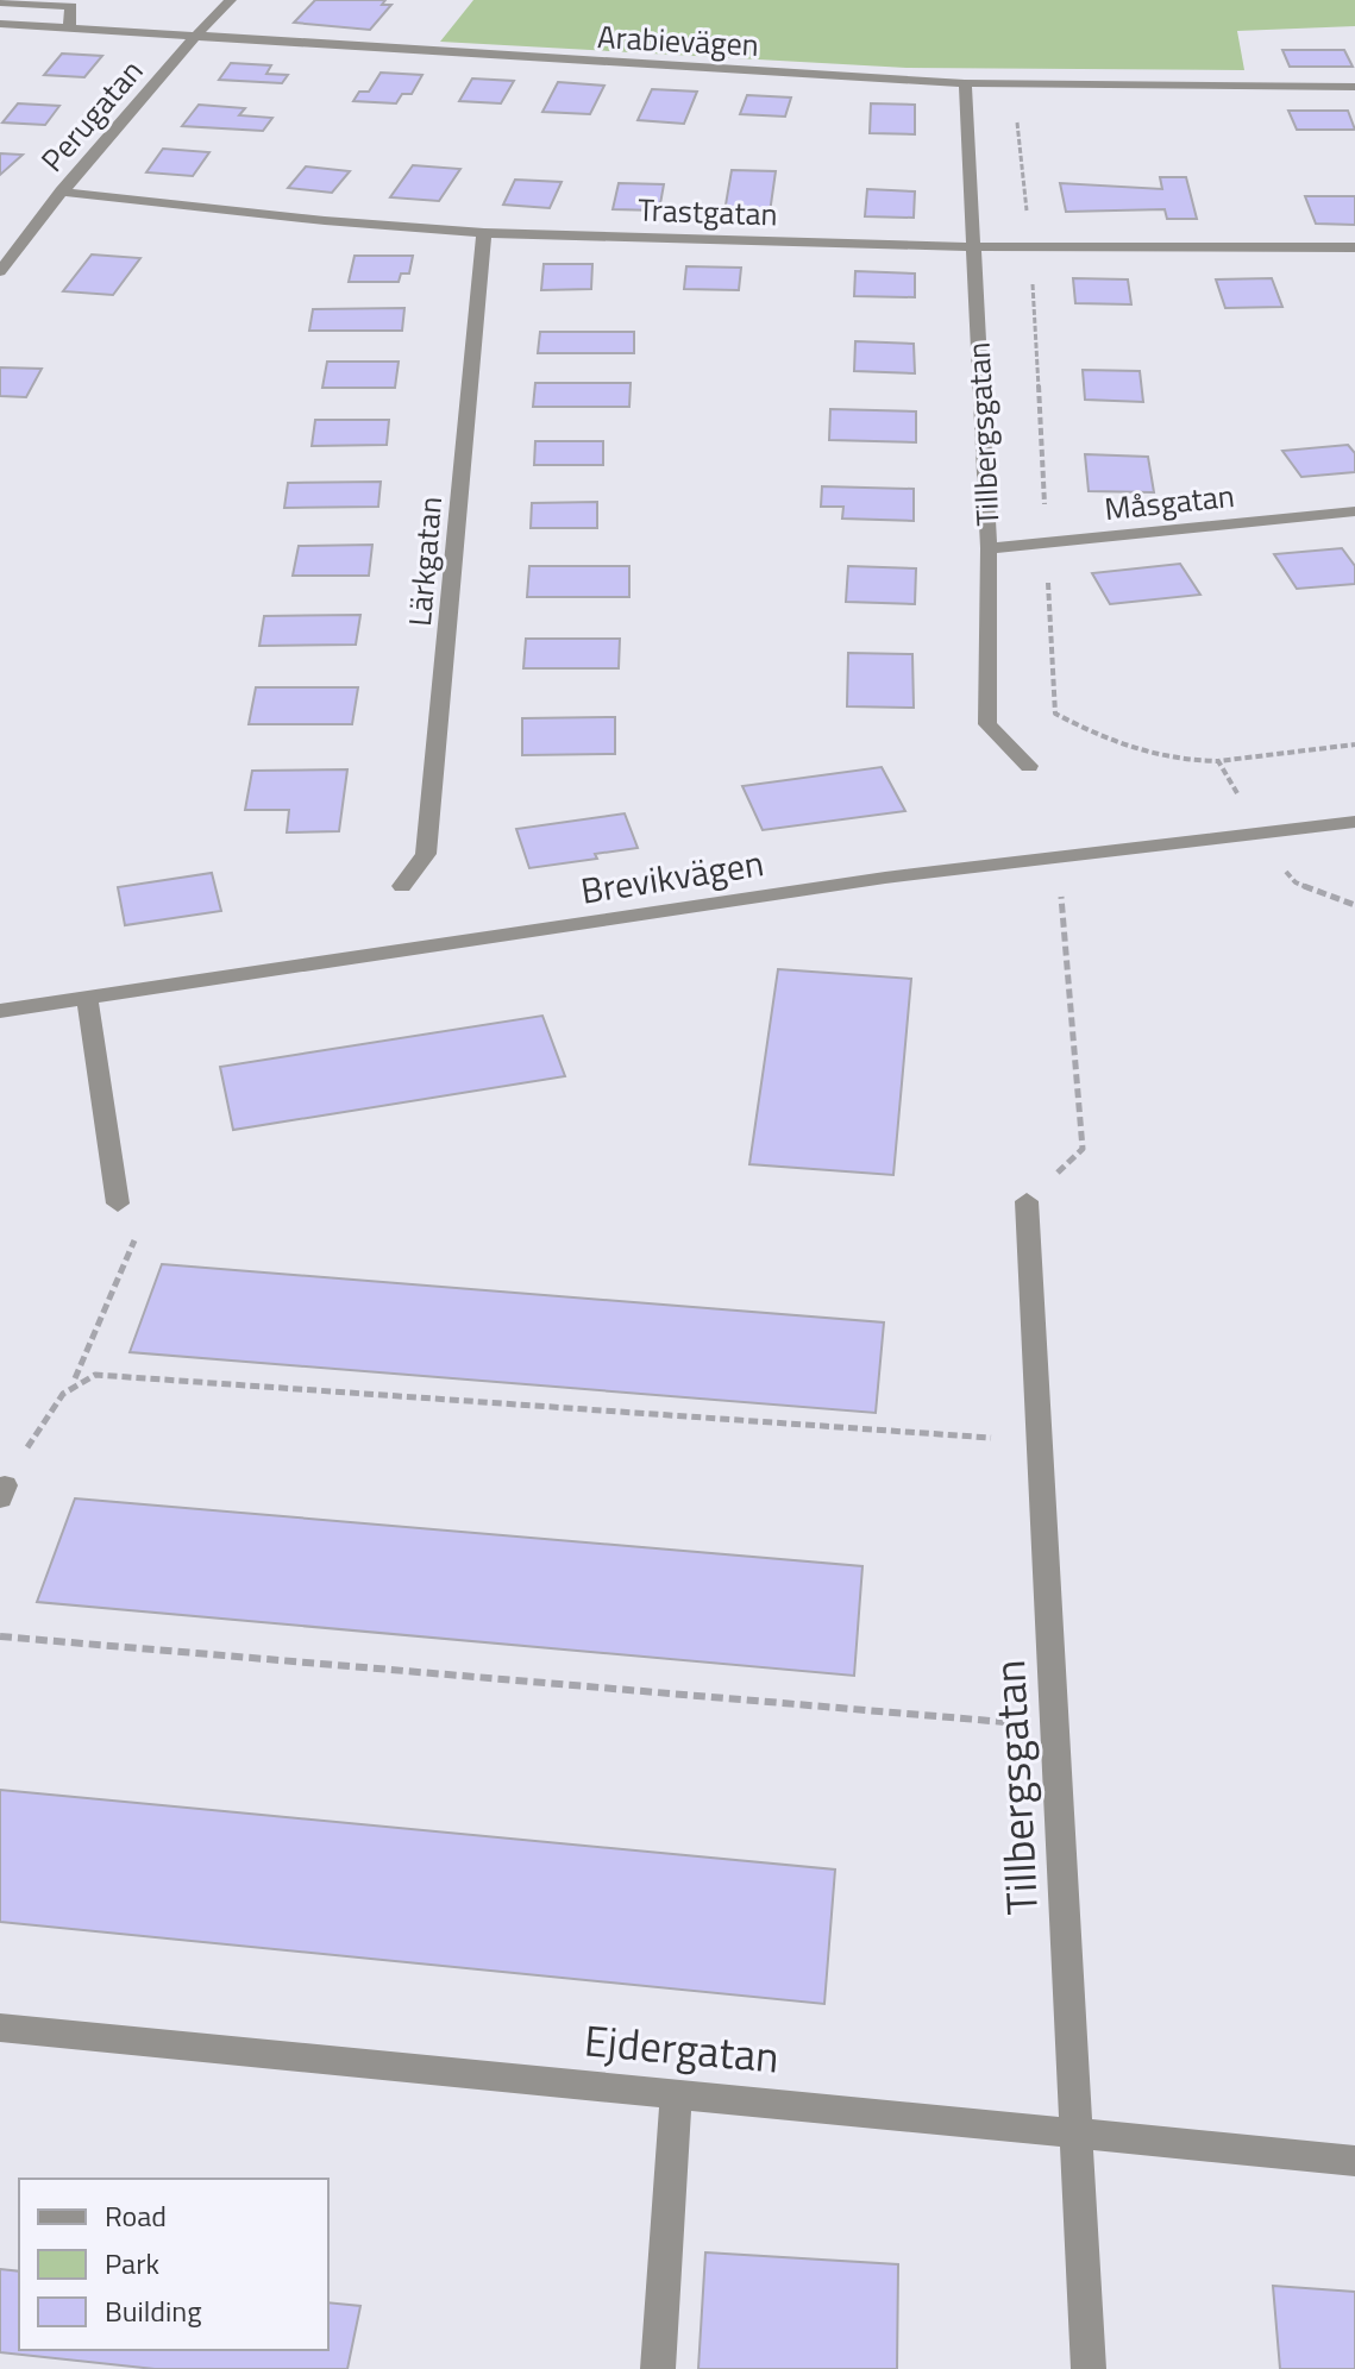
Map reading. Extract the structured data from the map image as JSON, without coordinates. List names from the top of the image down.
{
  "streets": {
    "street": [
      "Arabievägen",
      "Perugatan",
      "Trastgatan",
      "Tillbergsgatan",
      "Måsgatan",
      "Lärkgatan",
      "Brevikvägen",
      "Ejdergatan"
    ]
  },
  "crossings": [
    ["Arabievägen", "Perugatan"],
    ["Arabievägen", "Tillbergsgatan"],
    ["Perugatan", "Trastgatan"],
    ["Trastgatan", "Tillbergsgatan"],
    ["Trastgatan", "Lärkgatan"],
    ["Tillbergsgatan", "Måsgatan"],
    ["Tillbergsgatan", "Ejdergatan"]
  ],
  "legend": ["Road", "Park", "Building"]
}
